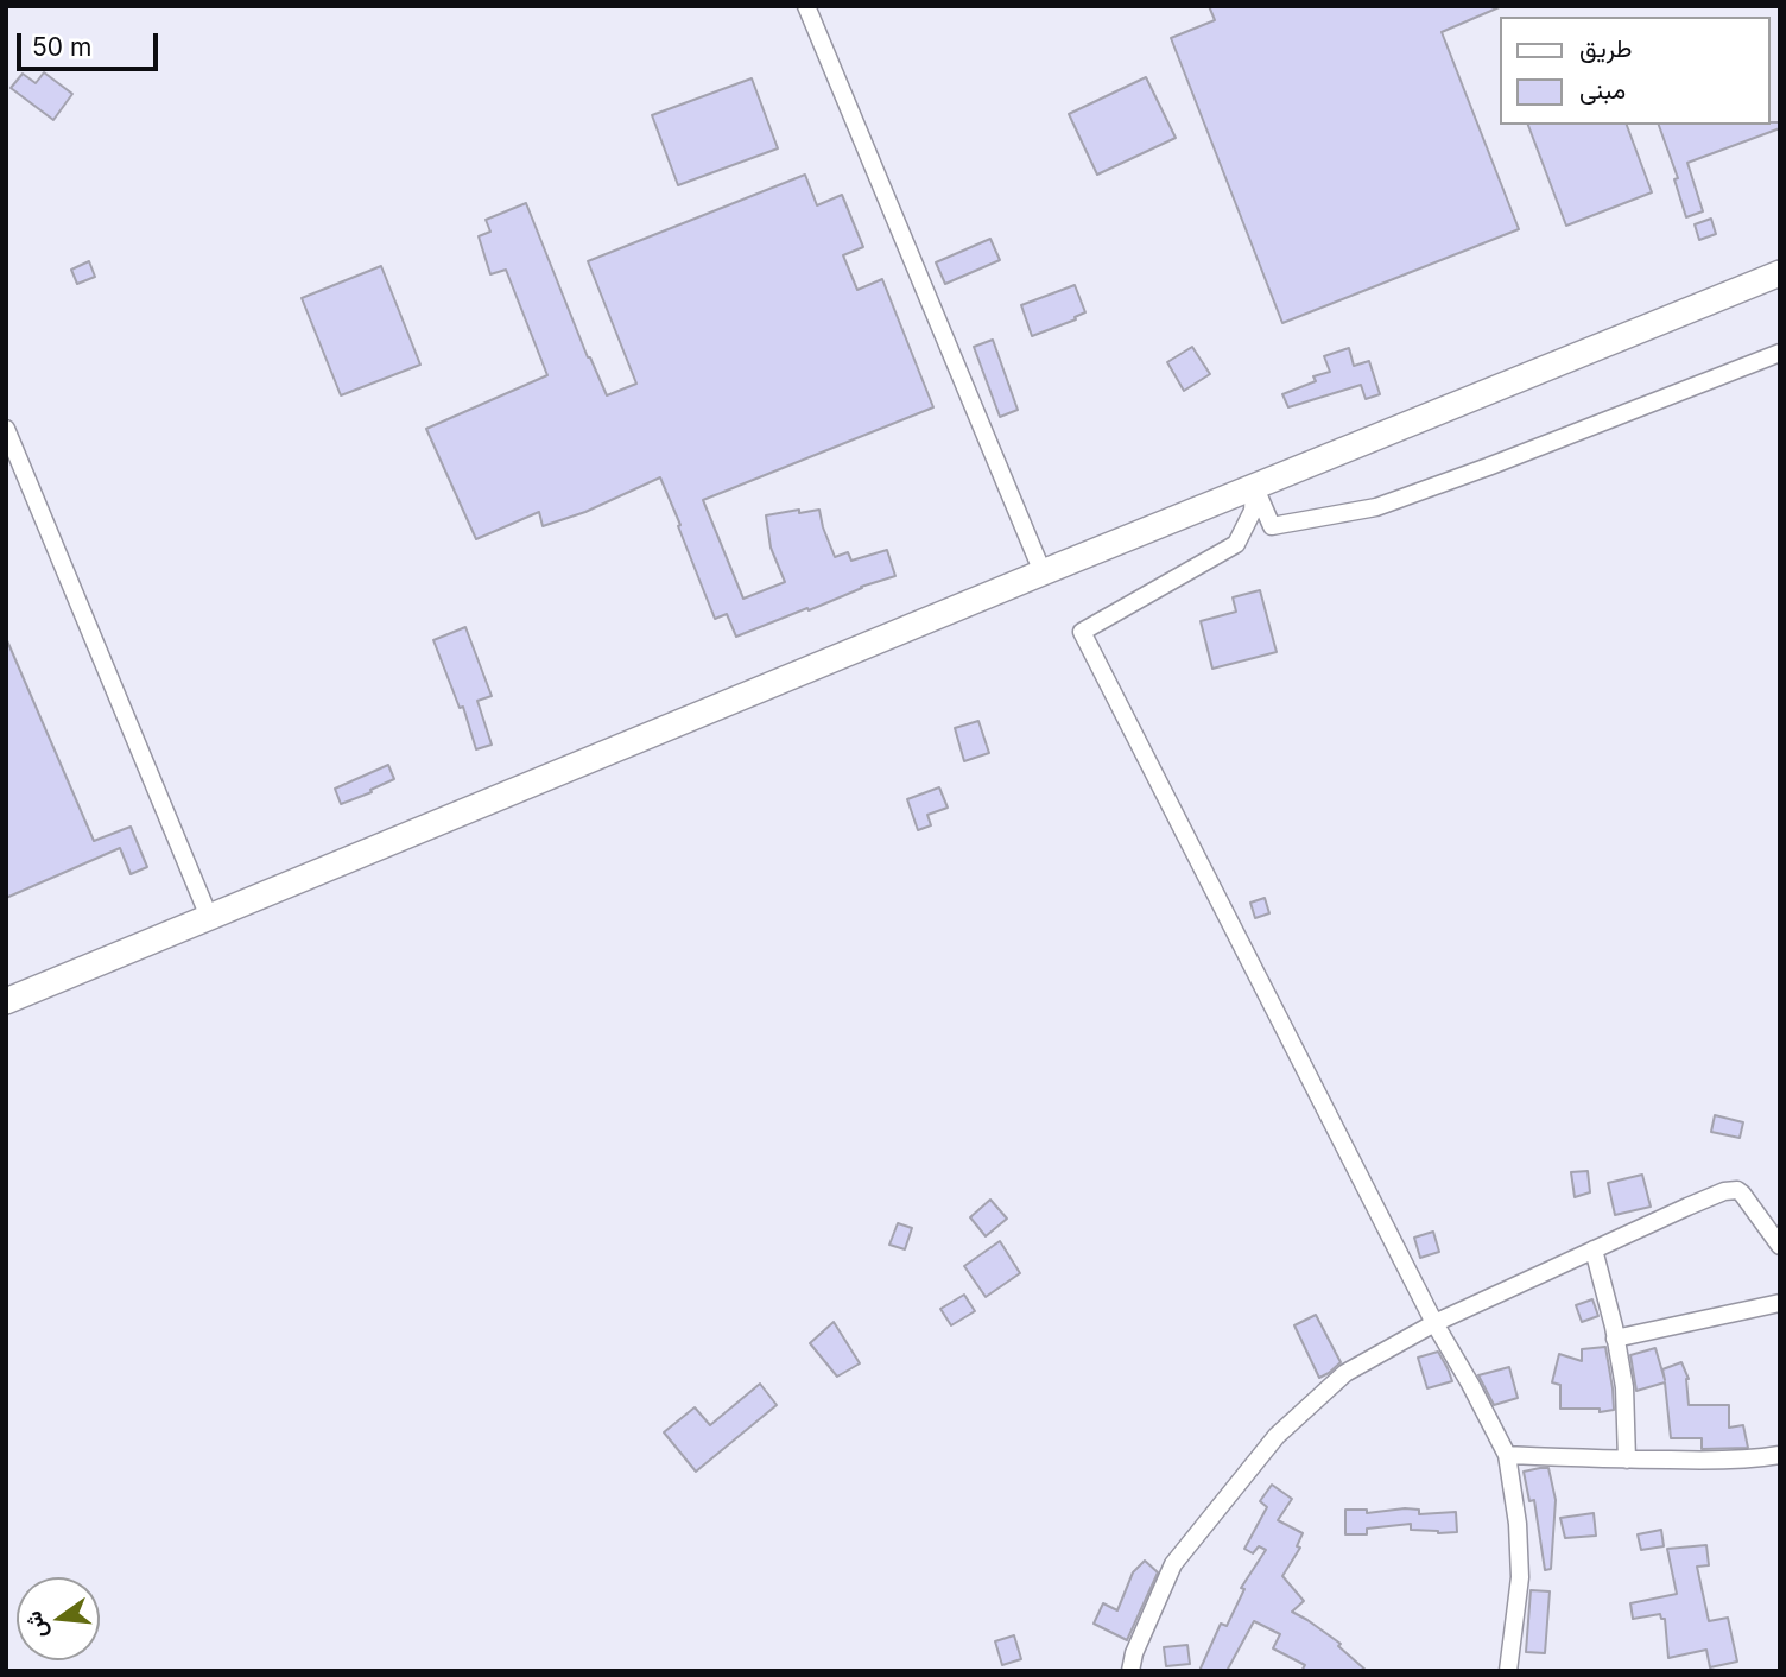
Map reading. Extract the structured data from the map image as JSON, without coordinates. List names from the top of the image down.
{
  "legend": ["طريق", "مبنى"],
  "scale_bar": "50 m",
  "north": "left"
}
